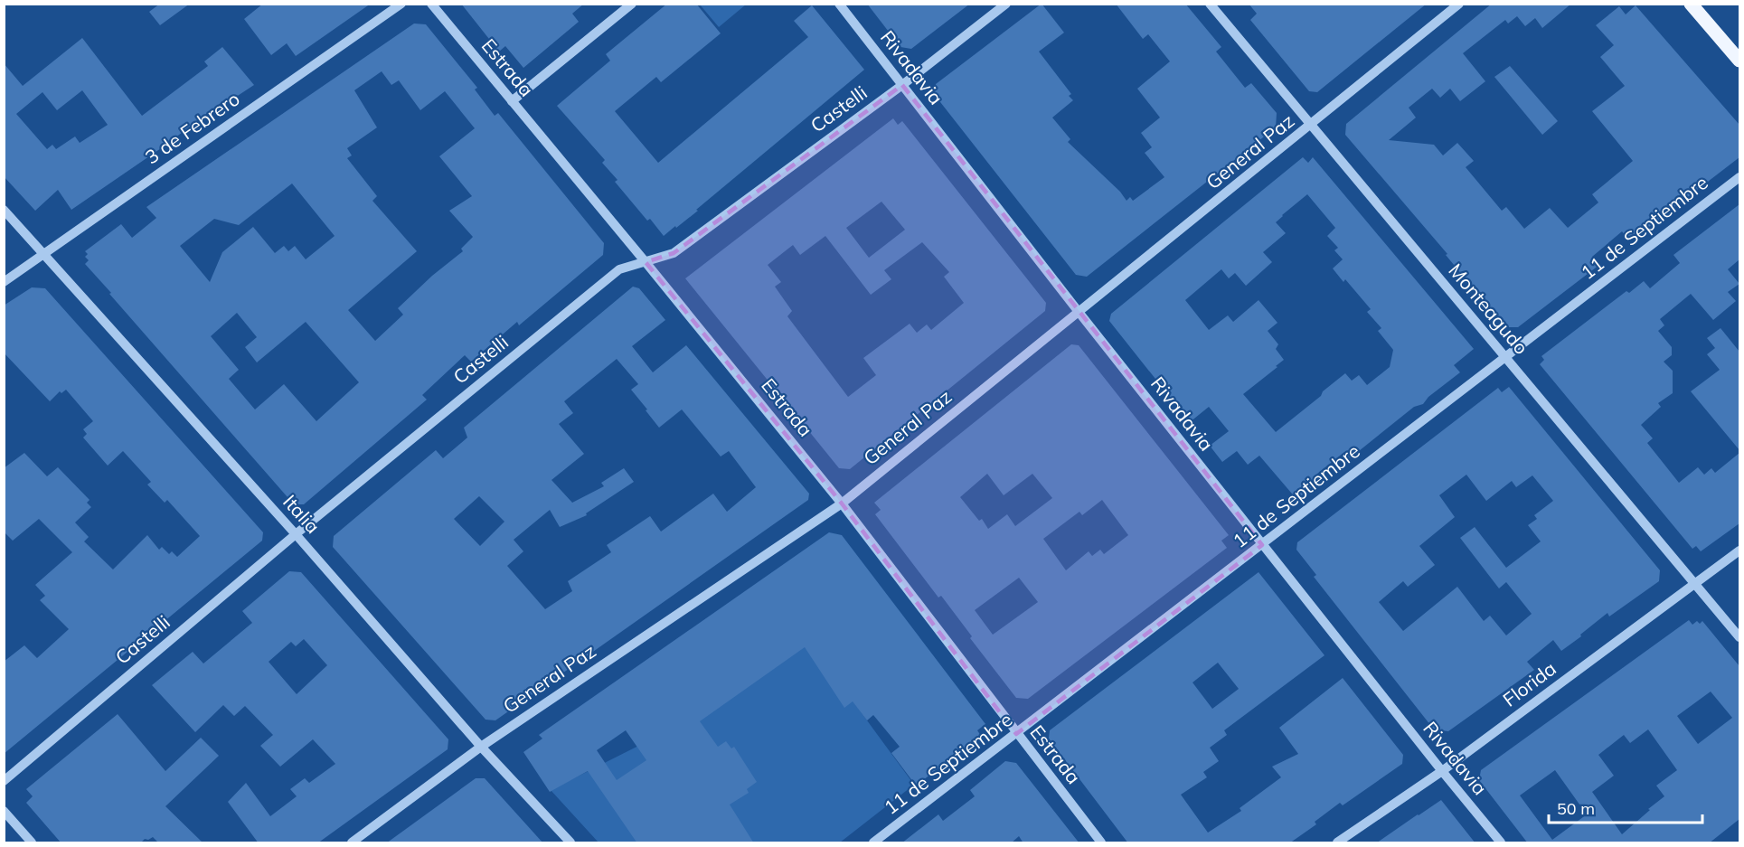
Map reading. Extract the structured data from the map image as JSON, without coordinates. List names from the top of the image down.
{
  "streets": {
    "street": [
      "Estrada",
      "Rivadavia",
      "Castelli",
      "3 de Febrero",
      "General Paz",
      "11 de Septiembre",
      "Monteagudo",
      "Italia",
      "Florida"
    ]
  },
  "crossings": [
    ["Estrada", "Castelli"],
    ["Estrada", "General Paz"],
    ["Estrada", "11 de Septiembre"],
    ["Rivadavia", "Castelli"],
    ["Rivadavia", "General Paz"],
    ["Rivadavia", "11 de Septiembre"],
    ["Rivadavia", "Florida"],
    ["Castelli", "Italia"],
    ["3 de Febrero", "Italia"],
    ["General Paz", "Monteagudo"],
    ["General Paz", "Italia"],
    ["11 de Septiembre", "Monteagudo"],
    ["Monteagudo", "Florida"]
  ],
  "scale_bar": "50 m"
}
